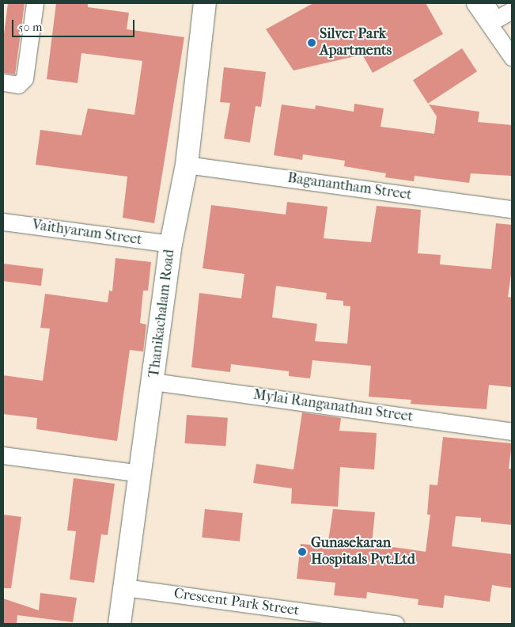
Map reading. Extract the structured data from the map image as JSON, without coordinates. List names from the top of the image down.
{
  "streets": {
    "main road": ["Thanikachalam Road"],
    "street": [
      "Baganantham Street",
      "Vaithyaram Street",
      "Mylai Ranganathan Street",
      "Crescent Park Street"
    ]
  },
  "crossings": [
    ["Baganantham Street", "Thanikachalam Road"],
    ["Vaithyaram Street", "Thanikachalam Road"],
    ["Thanikachalam Road", "Mylai Ranganathan Street"],
    ["Thanikachalam Road", "Crescent Park Street"]
  ],
  "places": ["Silver Park Apartments", "Gunasekaran Hospitals Pvt.Ltd"],
  "scale_bar": "50 m"
}
